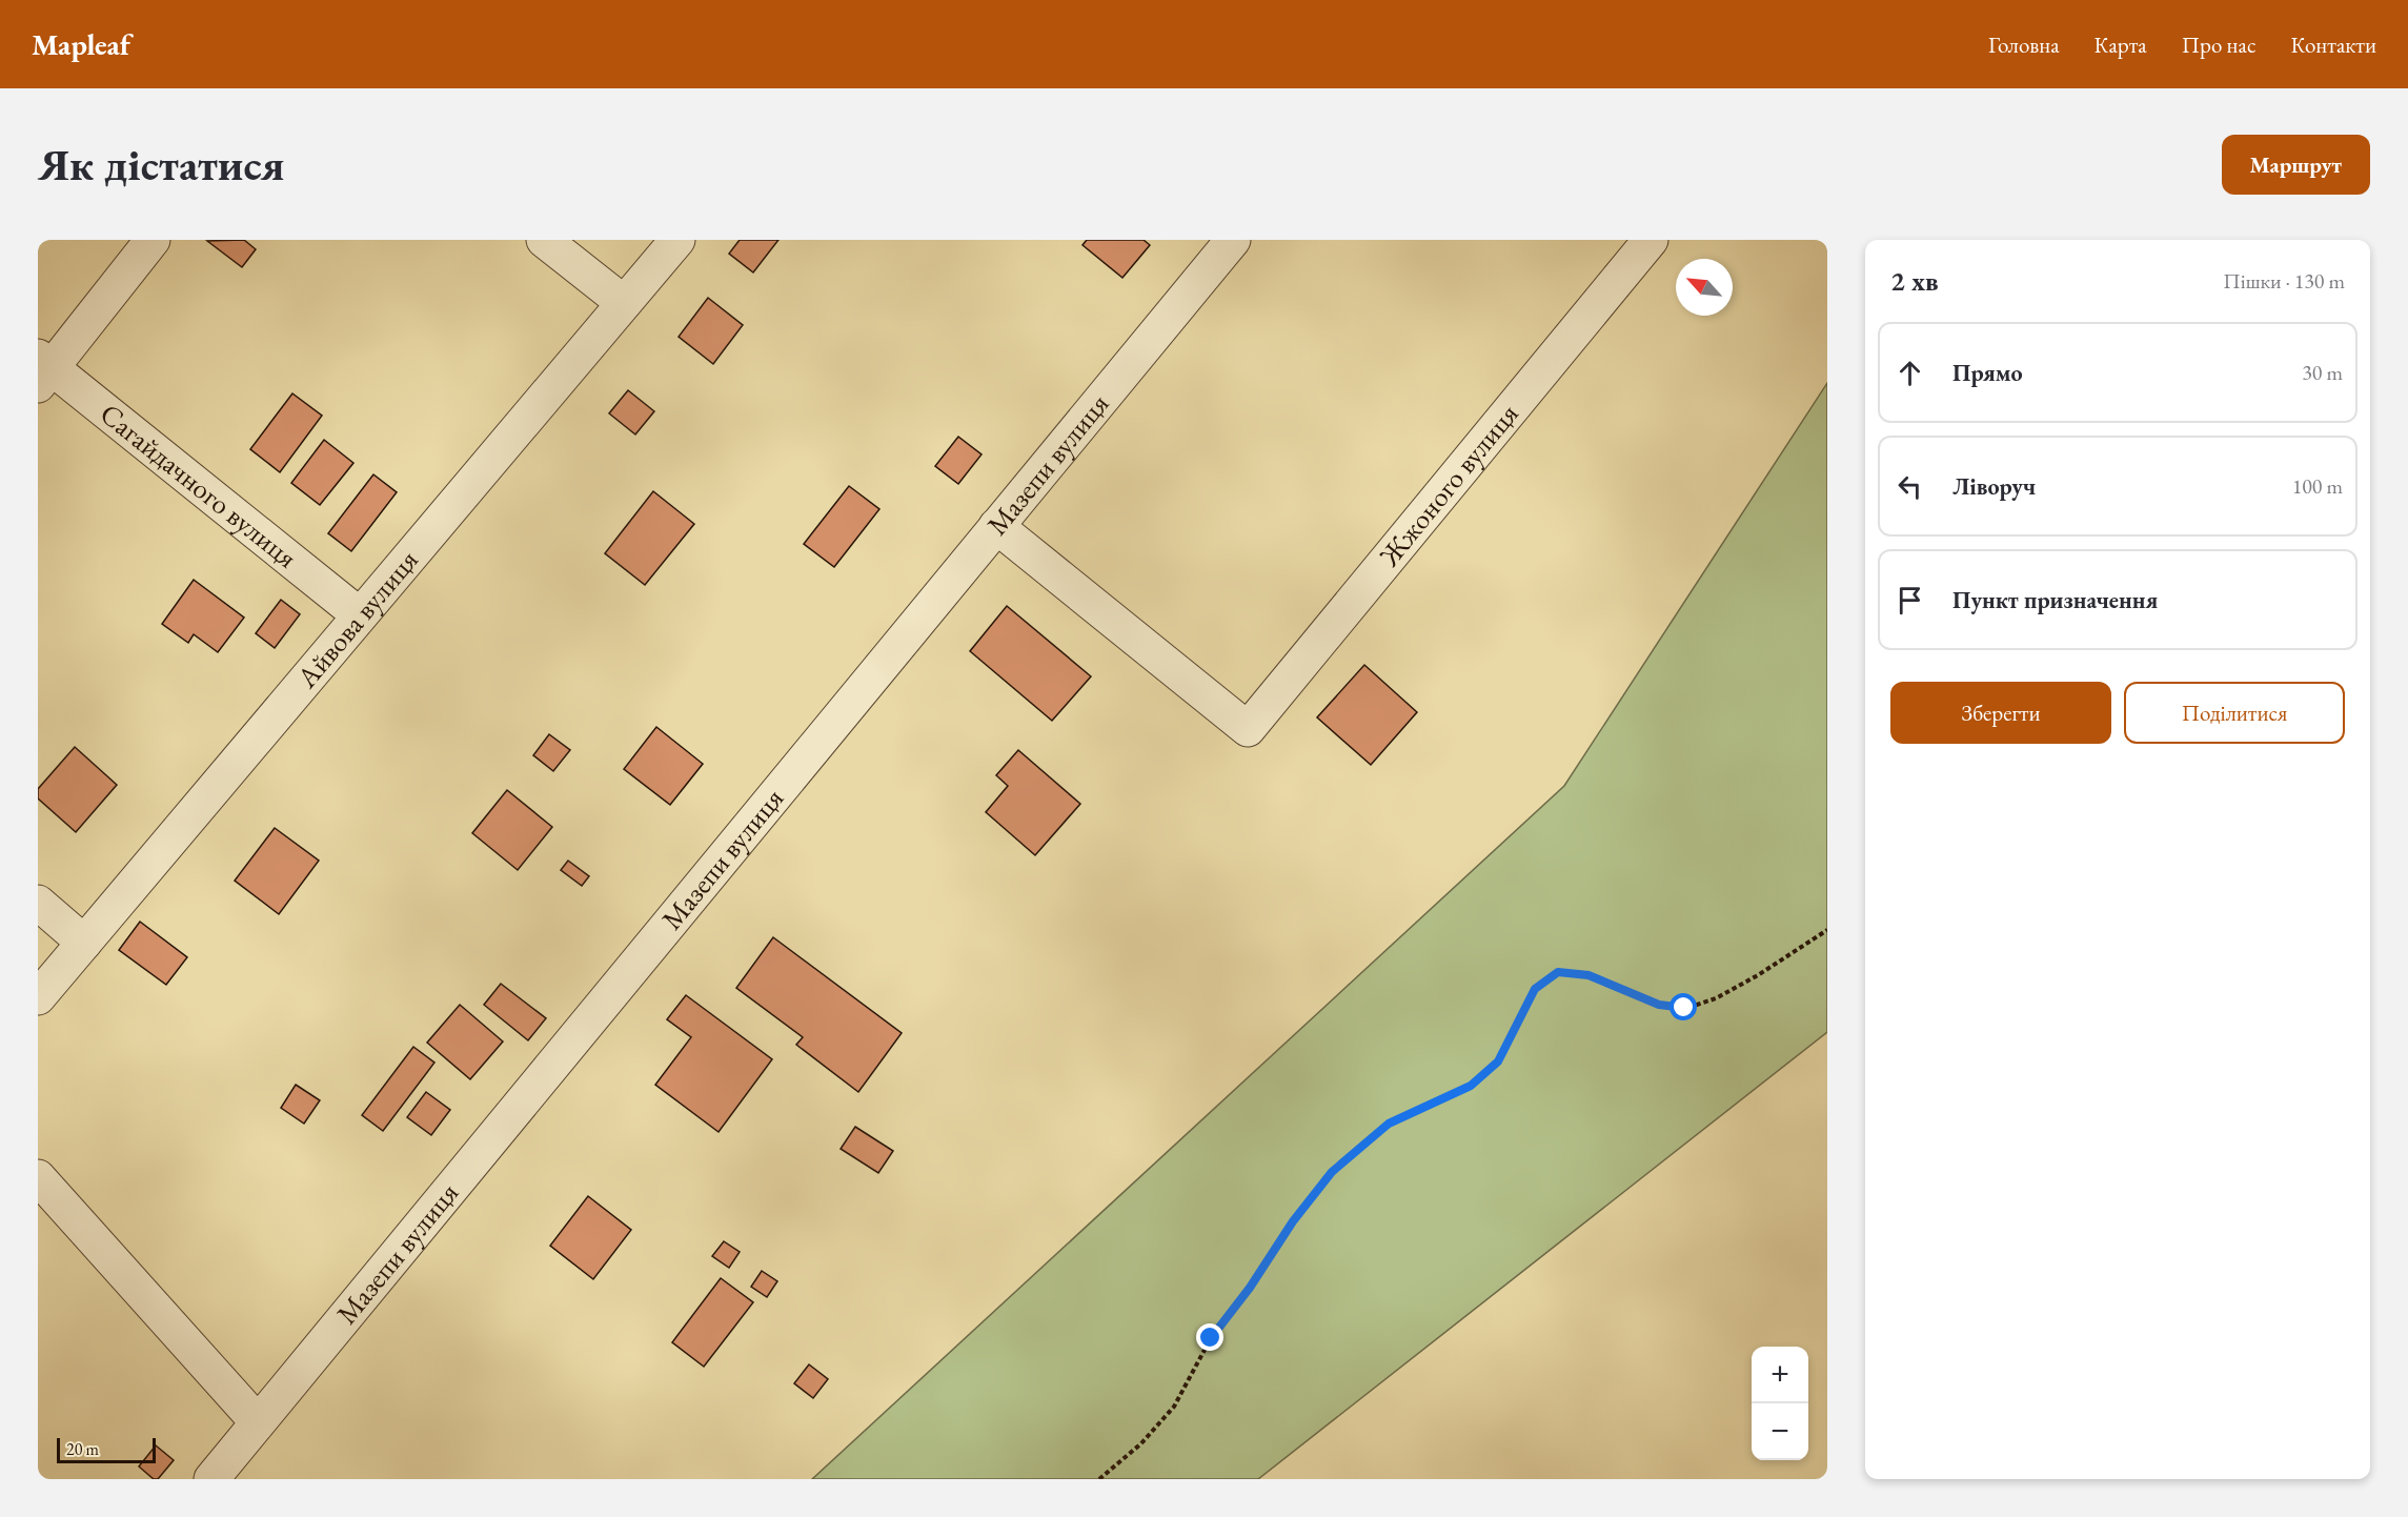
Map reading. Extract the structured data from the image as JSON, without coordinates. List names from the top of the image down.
{
  "streets": {
    "street": [
      "Мазепи вулиця",
      "Жжоного вулиця",
      "Сагайдачного вулиця",
      "Айвова вулиця"
    ]
  },
  "crossings": [
    ["Мазепи вулиця", "Жжоного вулиця"],
    ["Сагайдачного вулиця", "Айвова вулиця"]
  ],
  "scale_bar": "20 m",
  "north": "top left",
  "page": {
    "header": "Mapleaf",
    "nav": [
      "Головна",
      "Карта",
      "Про нас",
      "Контакти"
    ],
    "buttons": [
      "Маршрут",
      ["Зберегти", "Поділитися"]
    ],
    "title": "Як дістатися",
    "heading": ["2 хв", "Пішки · 130 m"],
    "list": [
      ["Прямо", "30 m"],
      ["Ліворуч", "100 m"],
      "Пункт призначення"
    ],
    "map_buttons": ["+", "−"],
    "scale": "20 m"
  }
}
